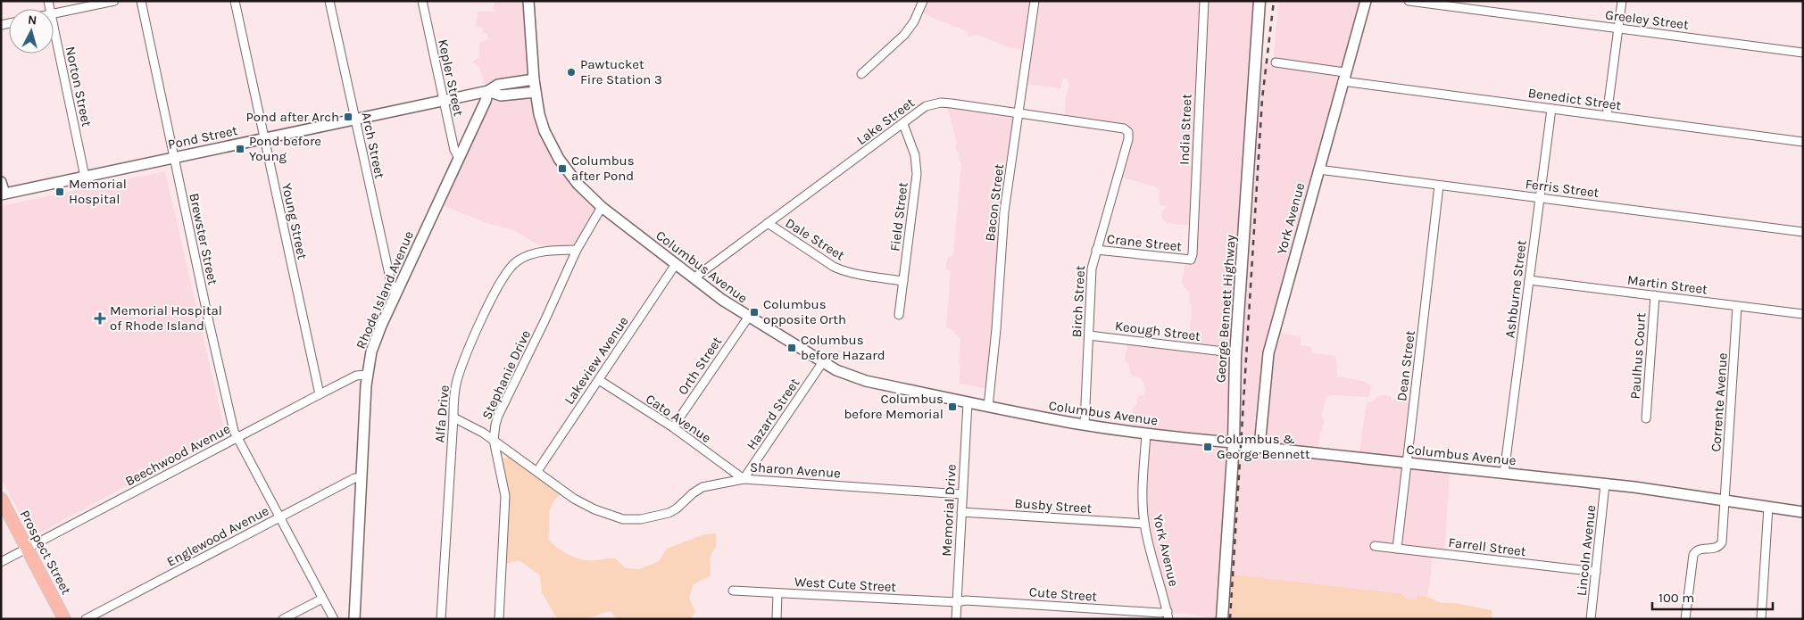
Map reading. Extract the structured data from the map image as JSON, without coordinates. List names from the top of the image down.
{
  "streets": {
    "main road": ["George Bennett Highway", "Prospect Street"],
    "street": [
      "Greeley Street",
      "Kepler Street",
      "Norton Street",
      "Benedict Street",
      "Lake Street",
      "India Street",
      "Pond Street",
      "Arch Street",
      "Ferris Street",
      "Bacon Street",
      "Field Street",
      "York Avenue",
      "Young Street",
      "Brewster Street",
      "Dale Street",
      "Crane Street",
      "Columbus Avenue",
      "Martin Street",
      "Ashburne Street",
      "Rhode Island Avenue",
      "Birch Street",
      "Keough Street",
      "Paulhus Court",
      "Lakeview Avenue",
      "Orth Street",
      "Dean Street",
      "Stephanie Drive",
      "Corrente Avenue",
      "Alfa Drive",
      "Hazard Street",
      "Cato Avenue",
      "Beechwood Avenue",
      "Sharon Avenue",
      "Busby Street",
      "Memorial Drive",
      "Englewood Avenue",
      "Farrell Street",
      "Lincoln Avenue",
      "West Cute Street",
      "Cute Street"
    ]
  },
  "crossings": [
    ["Kepler Street", "Pond Street"],
    ["Kepler Street", "Rhode Island Avenue"],
    ["Norton Street", "Pond Street"],
    ["Benedict Street", "York Avenue"],
    ["Benedict Street", "Ashburne Street"],
    ["Lake Street", "Bacon Street"],
    ["Lake Street", "Field Street"],
    ["Lake Street", "Dale Street"],
    ["Lake Street", "Columbus Avenue"],
    ["Lake Street", "Birch Street"],
    ["India Street", "Crane Street"],
    ["Pond Street", "Arch Street"],
    ["Pond Street", "Young Street"],
    ["Pond Street", "Brewster Street"],
    ["Pond Street", "Columbus Avenue"],
    ["Pond Street", "Rhode Island Avenue"],
    ["Arch Street", "Rhode Island Avenue"],
    ["Ferris Street", "York Avenue"],
    ["Ferris Street", "Ashburne Street"],
    ["Ferris Street", "Dean Street"],
    ["Bacon Street", "Columbus Avenue"],
    ["Field Street", "Dale Street"],
    ["York Avenue", "Columbus Avenue"],
    ["York Avenue", "Busby Street"],
    ["York Avenue", "Cute Street"],
    ["Young Street", "Beechwood Avenue"],
    ["Brewster Street", "Beechwood Avenue"],
    ["Brewster Street", "Englewood Avenue"],
    ["Crane Street", "Birch Street"],
    ["Columbus Avenue", "Ashburne Street"],
    ["Columbus Avenue", "Birch Street"],
    ["Columbus Avenue", "George Bennett Highway"],
    ["Columbus Avenue", "Lakeview Avenue"],
    ["Columbus Avenue", "Orth Street"],
    ["Columbus Avenue", "Dean Street"],
    ["Columbus Avenue", "Stephanie Drive"],
    ["Columbus Avenue", "Corrente Avenue"],
    ["Columbus Avenue", "Hazard Street"],
    ["Columbus Avenue", "Memorial Drive"],
    ["Columbus Avenue", "Lincoln Avenue"],
    ["Martin Street", "Ashburne Street"],
    ["Martin Street", "Paulhus Court"],
    ["Martin Street", "Corrente Avenue"],
    ["Rhode Island Avenue", "Beechwood Avenue"],
    ["Rhode Island Avenue", "Englewood Avenue"],
    ["Birch Street", "Keough Street"],
    ["Lakeview Avenue", "Cato Avenue"],
    ["Lakeview Avenue", "Sharon Avenue"],
    ["Orth Street", "Cato Avenue"],
    ["Dean Street", "Farrell Street"],
    ["Stephanie Drive", "Alfa Drive"],
    ["Stephanie Drive", "Sharon Avenue"],
    ["Alfa Drive", "Sharon Avenue"],
    ["Hazard Street", "Cato Avenue"],
    ["Hazard Street", "Sharon Avenue"],
    ["Cato Avenue", "Sharon Avenue"],
    ["Beechwood Avenue", "Prospect Street"],
    ["Sharon Avenue", "Memorial Drive"],
    ["Busby Street", "Memorial Drive"],
    ["Memorial Drive", "West Cute Street"],
    ["Memorial Drive", "Cute Street"],
    ["Farrell Street", "Lincoln Avenue"],
    ["West Cute Street", "Cute Street"]
  ],
  "places": {
    "other": ["Pawtucket Fire Station 3"],
    "transit": [
      "Pond after Arch",
      "Pond before Young",
      "Columbus after Pond",
      "Memorial Hospital",
      "Columbus opposite Orth",
      "Columbus before Hazard",
      "Columbus before Memorial",
      "Columbus & George Bennett"
    ],
    "health": ["Memorial Hospital of Rhode Island"]
  },
  "scale_bar": "100 m",
  "north": "top"
}
